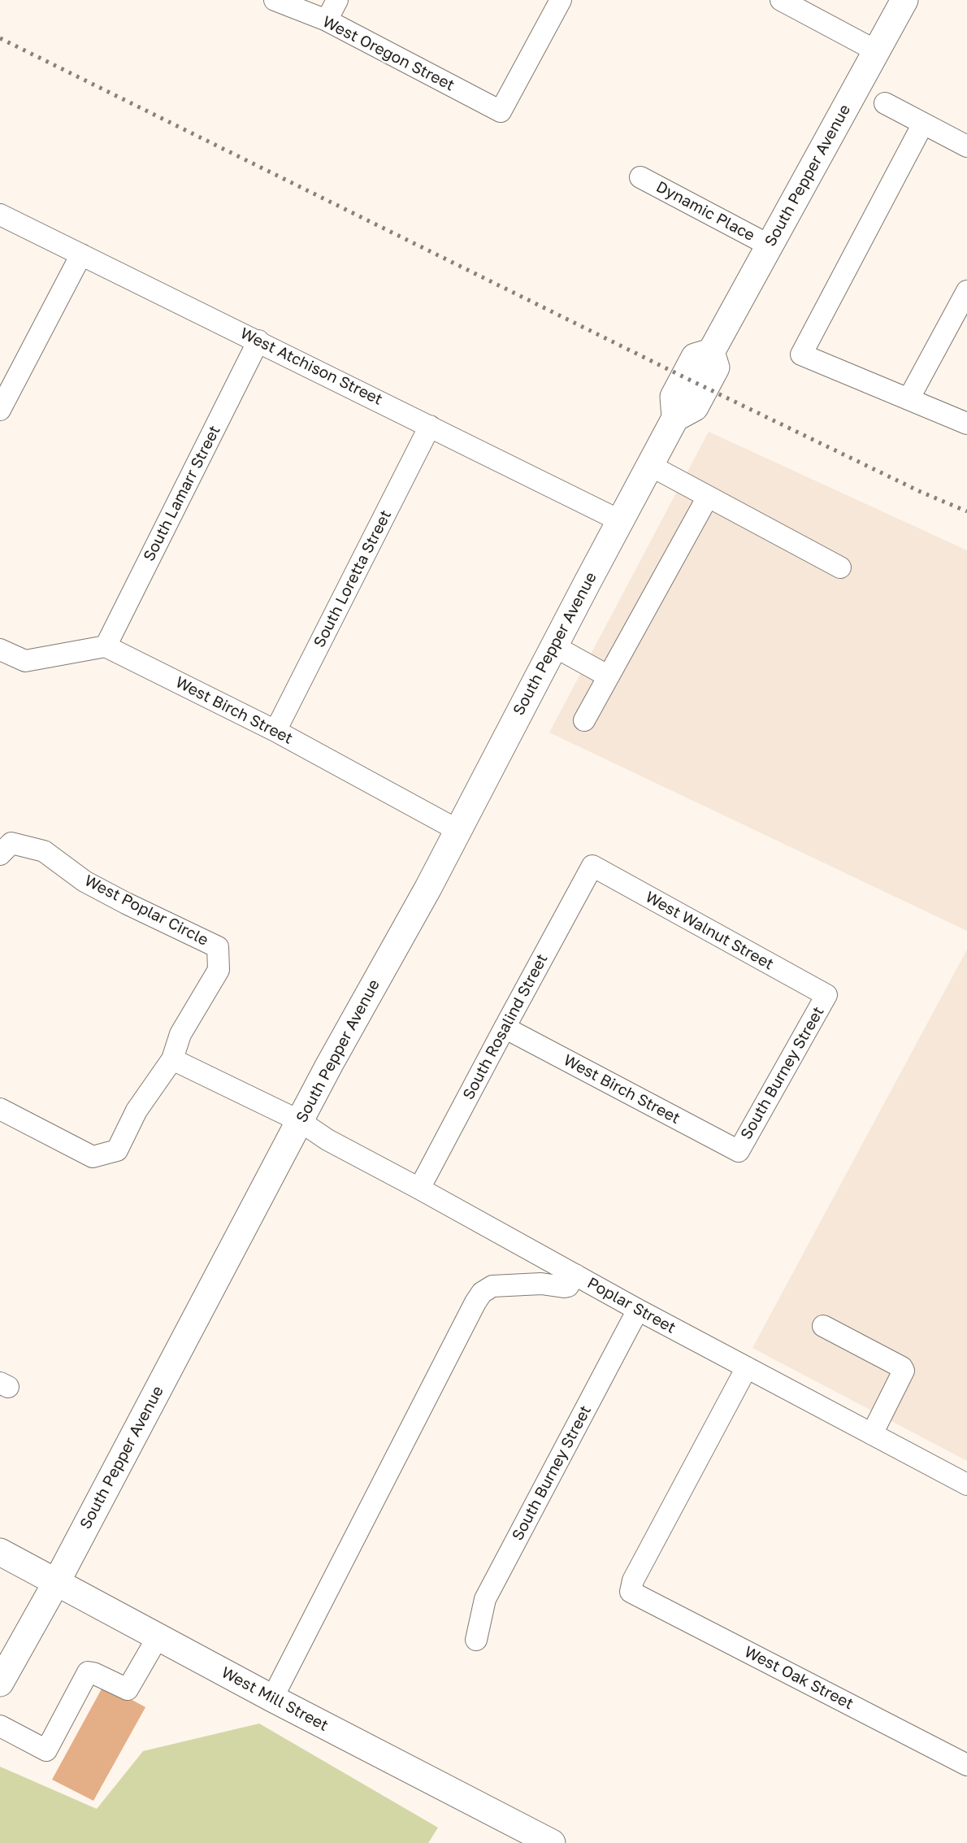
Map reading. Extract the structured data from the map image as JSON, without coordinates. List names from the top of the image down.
{
  "streets": {
    "main road": ["South Pepper Avenue", "West Mill Street"],
    "street": [
      "West Oregon Street",
      "Dynamic Place",
      "West Atchison Street",
      "South Lamarr Street",
      "South Loretta Street",
      "West Birch Street",
      "West Poplar Circle",
      "West Walnut Street",
      "South Rosalind Street",
      "South Burney Street",
      "Poplar Street",
      "West Oak Street"
    ]
  },
  "crossings": [
    ["South Pepper Avenue", "Dynamic Place"],
    ["South Pepper Avenue", "West Atchison Street"],
    ["South Pepper Avenue", "West Birch Street"],
    ["South Pepper Avenue", "Poplar Street"],
    ["South Pepper Avenue", "West Mill Street"],
    ["West Atchison Street", "South Lamarr Street"],
    ["West Atchison Street", "South Loretta Street"],
    ["South Lamarr Street", "West Birch Street"],
    ["South Loretta Street", "West Birch Street"],
    ["West Birch Street", "South Rosalind Street"],
    ["West Birch Street", "South Burney Street"],
    ["West Poplar Circle", "Poplar Street"],
    ["West Walnut Street", "South Rosalind Street"],
    ["West Walnut Street", "South Burney Street"],
    ["South Rosalind Street", "Poplar Street"],
    ["South Burney Street", "Poplar Street"],
    ["Poplar Street", "West Oak Street"]
  ]
}
